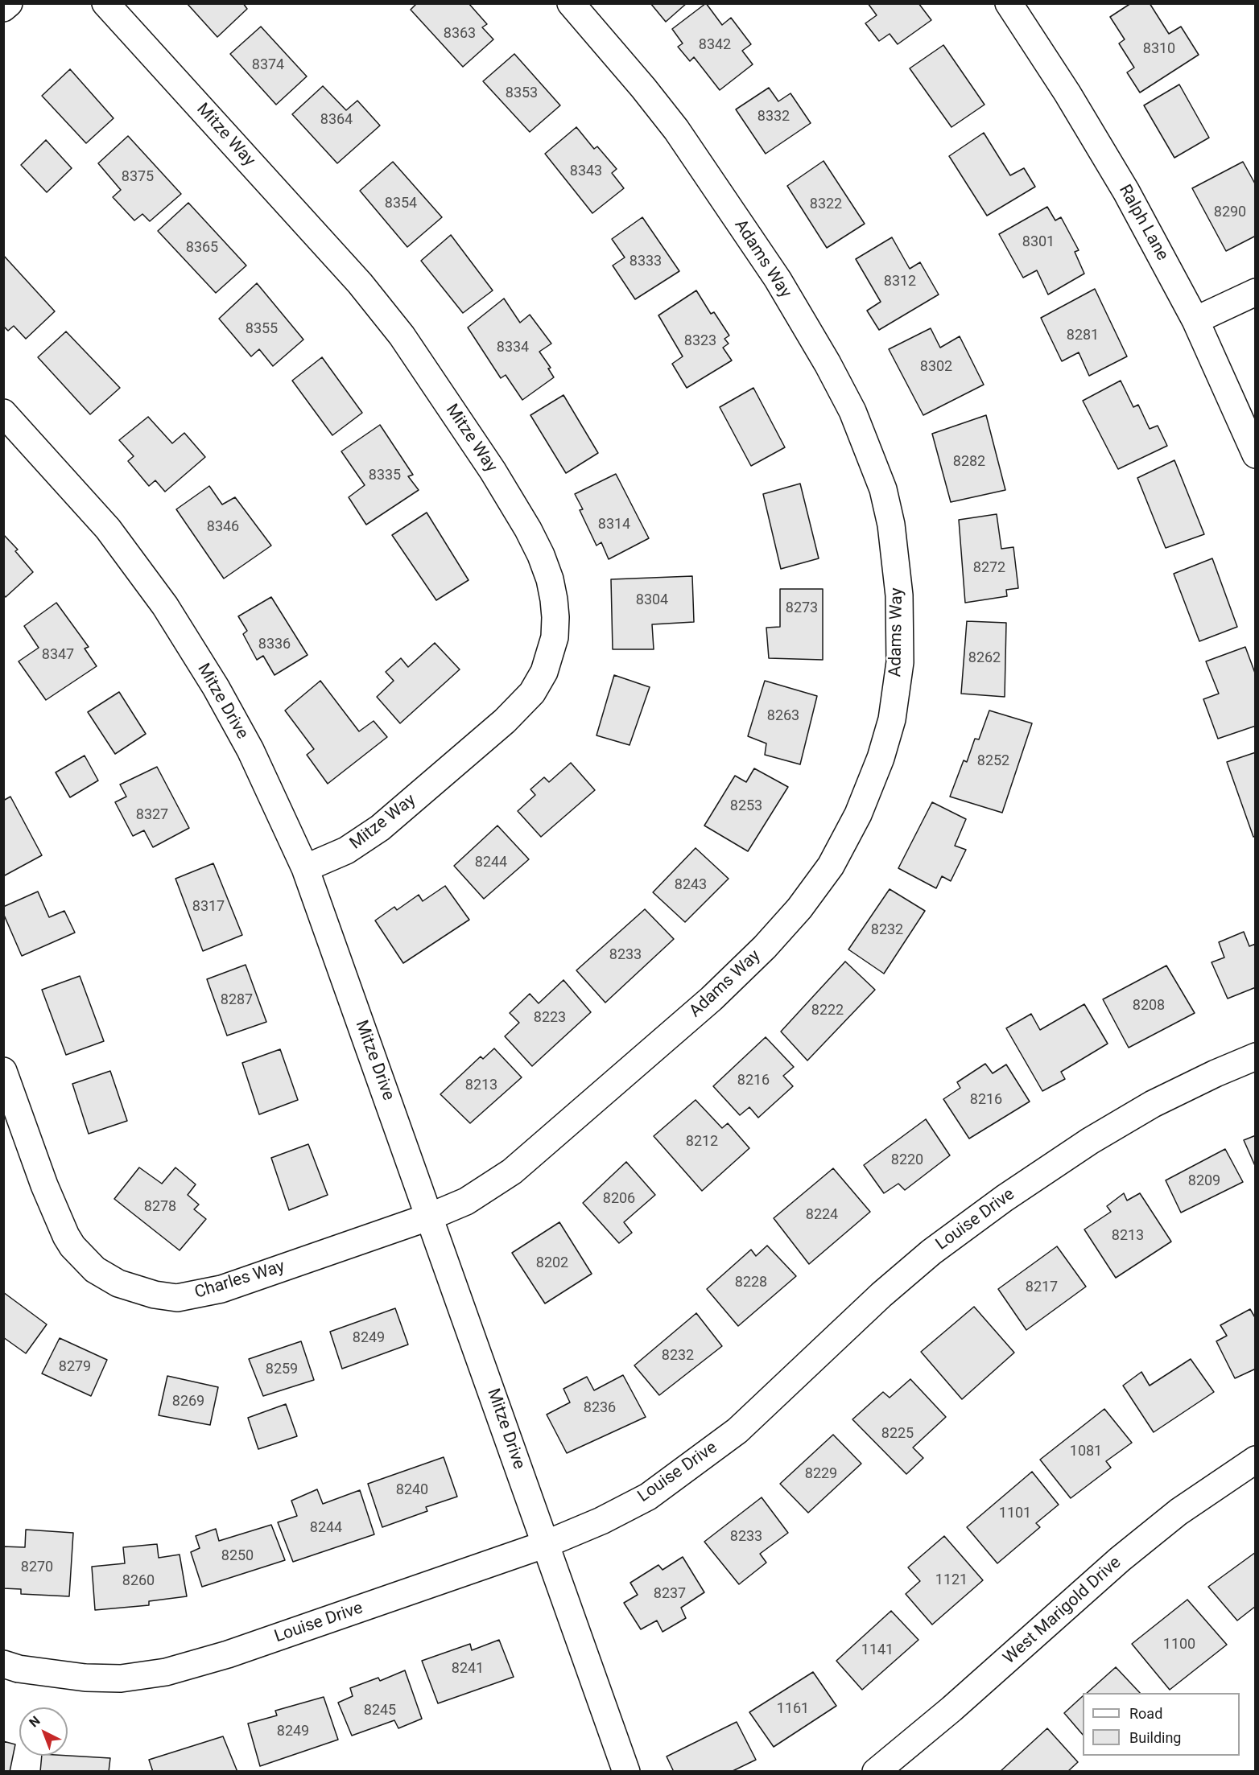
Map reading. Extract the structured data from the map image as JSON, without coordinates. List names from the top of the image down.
{
  "streets": {
    "street": [
      "Mitze Way",
      "Ralph Lane",
      "Adams Way",
      "Mitze Drive",
      "Louise Drive",
      "Charles Way",
      "West Marigold Drive"
    ]
  },
  "crossings": [
    ["Mitze Way", "Mitze Drive"],
    ["Adams Way", "Mitze Drive"],
    ["Adams Way", "Charles Way"],
    ["Mitze Drive", "Louise Drive"],
    ["Mitze Drive", "Charles Way"]
  ],
  "house_numbers": [
    "8363",
    "8342",
    "8310",
    "8374",
    "8353",
    "8332",
    "8364",
    "8343",
    "8375",
    "8354",
    "8322",
    "8290",
    "8301",
    "8365",
    "8333",
    "8312",
    "8355",
    "8281",
    "8323",
    "8334",
    "8302",
    "8282",
    "8335",
    "8314",
    "8346",
    "8272",
    "8304",
    "8273",
    "8336",
    "8347",
    "8262",
    "8263",
    "8252",
    "8253",
    "8327",
    "8244",
    "8243",
    "8317",
    "8232",
    "8233",
    "8287",
    "8208",
    "8222",
    "8223",
    "8216",
    "8213",
    "8216",
    "8212",
    "8220",
    "8209",
    "8206",
    "8278",
    "8224",
    "8213",
    "8202",
    "8228",
    "8217",
    "8249",
    "8232",
    "8279",
    "8259",
    "8269",
    "8236",
    "8225",
    "1081",
    "8229",
    "8240",
    "1101",
    "8244",
    "8233",
    "8250",
    "8270",
    "1121",
    "8260",
    "8237",
    "1100",
    "1141",
    "8241",
    "1161",
    "8245",
    "8249"
  ],
  "legend": ["Road", "Building"],
  "north": "top left"
}
